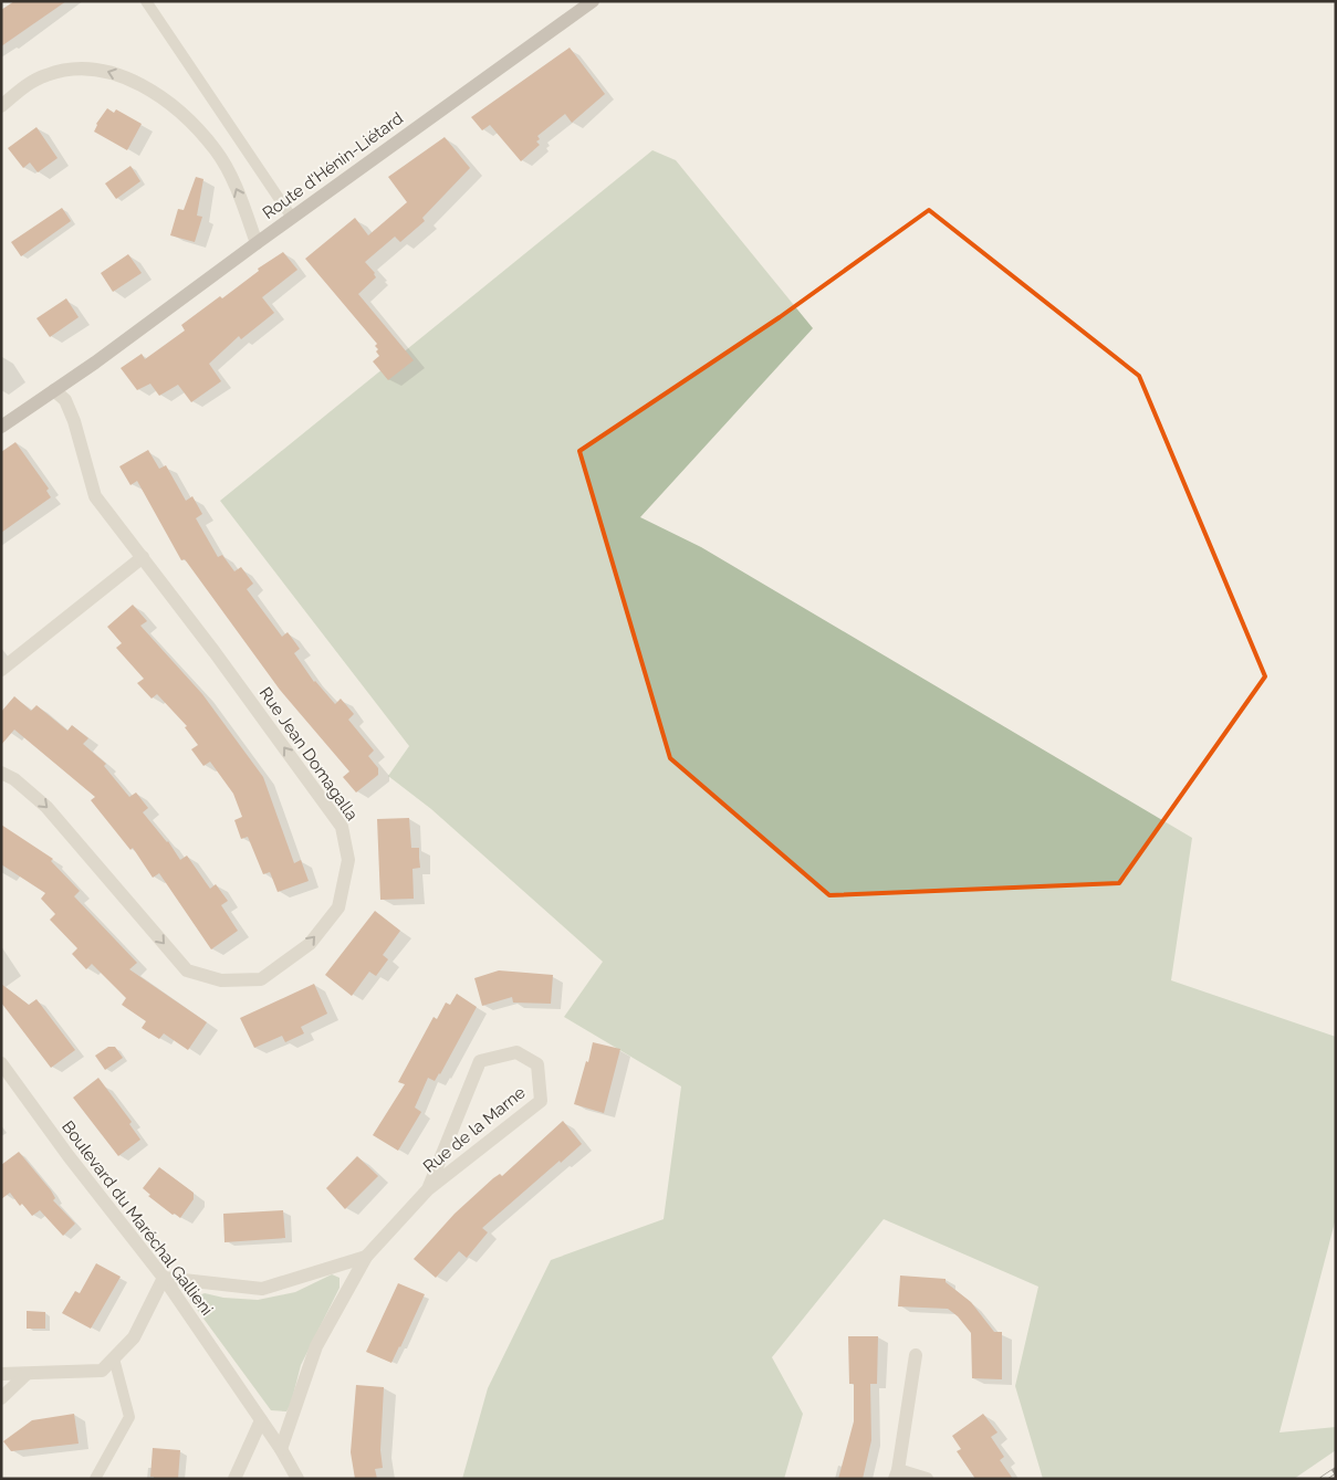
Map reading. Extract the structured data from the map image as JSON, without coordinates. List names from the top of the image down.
{
  "streets": {
    "main road": ["Route d'Hénin-Liétard"],
    "street": ["Rue Jean Domagalla", "Rue de la Marne", "Boulevard du Maréchal Gallieni"]
  },
  "crossings": [
    ["Route d'Hénin-Liétard", "Rue Jean Domagalla"],
    ["Rue de la Marne", "Boulevard du Maréchal Gallieni"]
  ]
}
